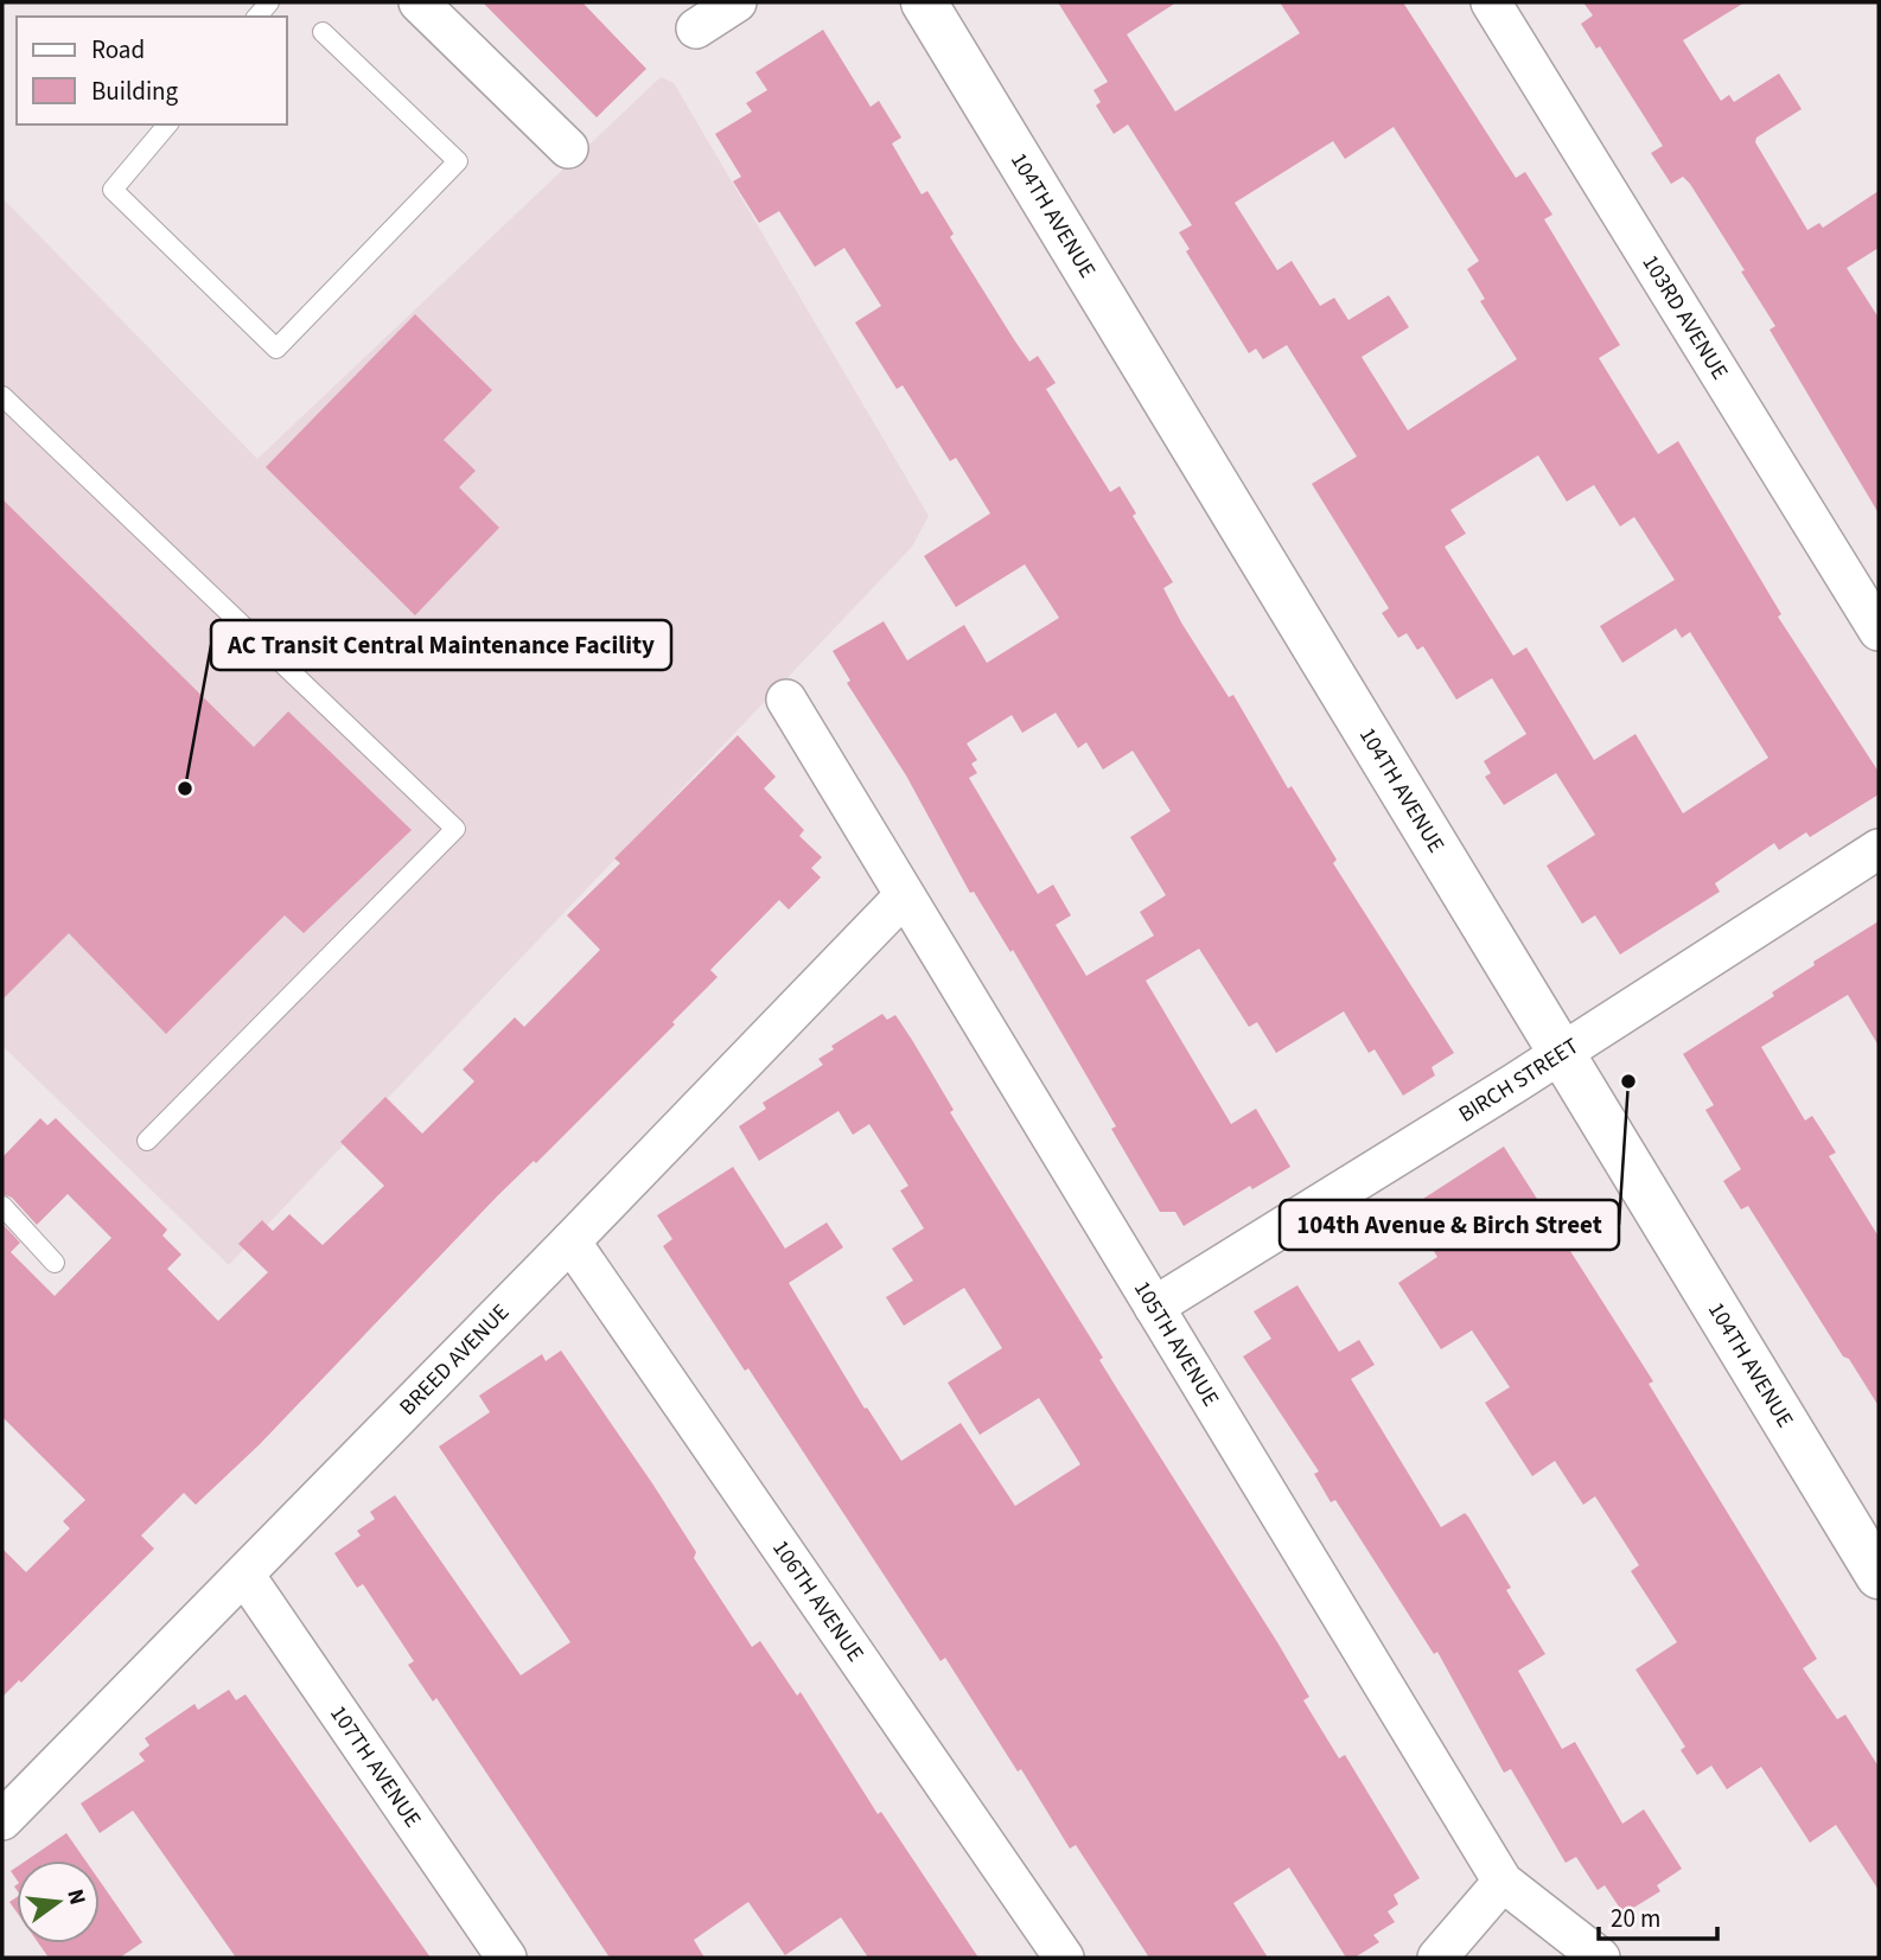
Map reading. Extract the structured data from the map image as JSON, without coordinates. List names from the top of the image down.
{
  "streets": {
    "street": [
      "104TH AVENUE",
      "103RD AVENUE",
      "BIRCH STREET",
      "105TH AVENUE",
      "BREED AVENUE",
      "106TH AVENUE",
      "107TH AVENUE"
    ]
  },
  "crossings": [
    ["104TH AVENUE", "BIRCH STREET"],
    ["BIRCH STREET", "105TH AVENUE"],
    ["105TH AVENUE", "BREED AVENUE"],
    ["BREED AVENUE", "106TH AVENUE"],
    ["BREED AVENUE", "107TH AVENUE"]
  ],
  "places": ["AC Transit Central Maintenance Facility", "104th Avenue & Birch Street"],
  "legend": ["Road", "Building"],
  "scale_bar": "20 m",
  "north": "right"
}
